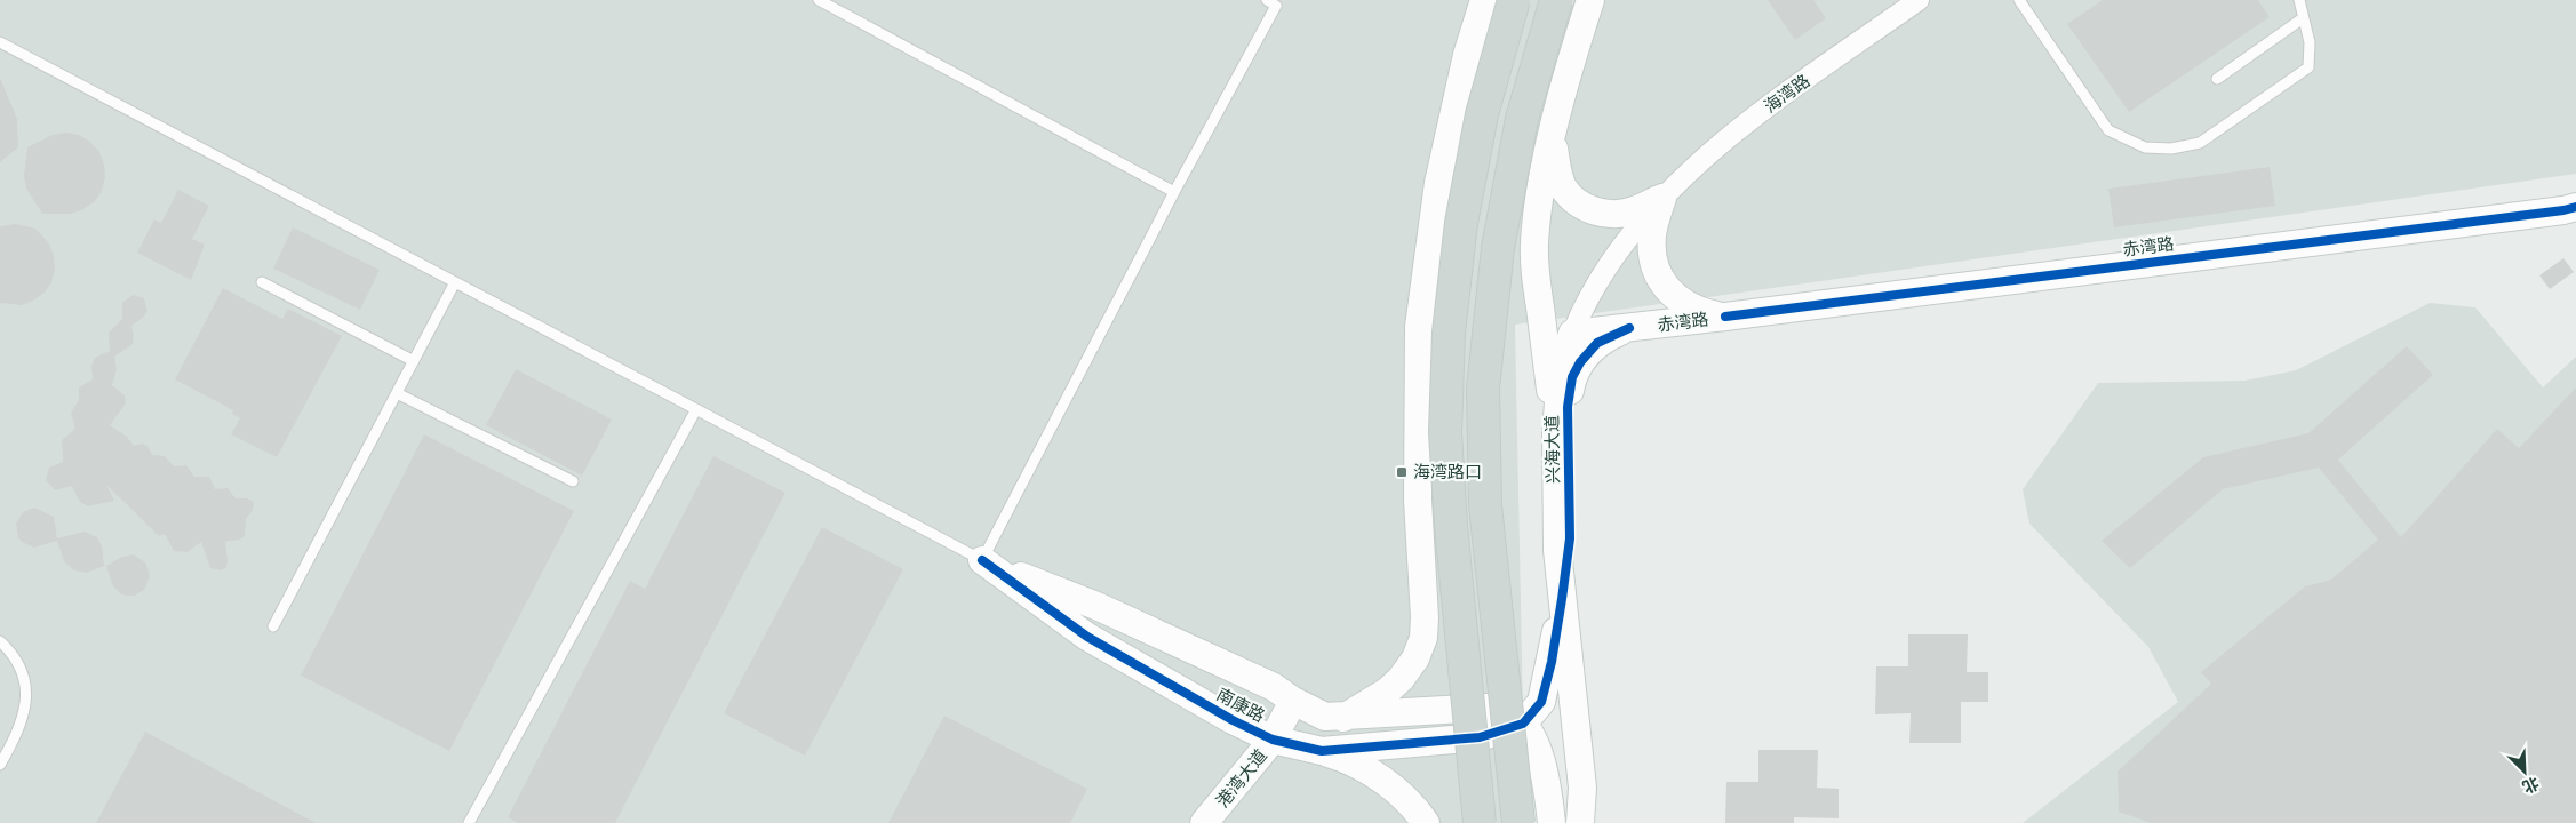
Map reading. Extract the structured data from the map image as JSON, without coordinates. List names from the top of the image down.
{
  "streets": {
    "street": [
      "海湾路",
      "赤湾路",
      "兴海大道",
      "南康路",
      "港湾大道"
    ]
  },
  "crossings": [
    ["海湾路", "赤湾路"],
    ["海湾路", "兴海大道"],
    ["赤湾路", "兴海大道"],
    ["南康路", "港湾大道"]
  ],
  "places": {
    "transit": ["海湾路口"]
  },
  "north": "bottom right"
}
